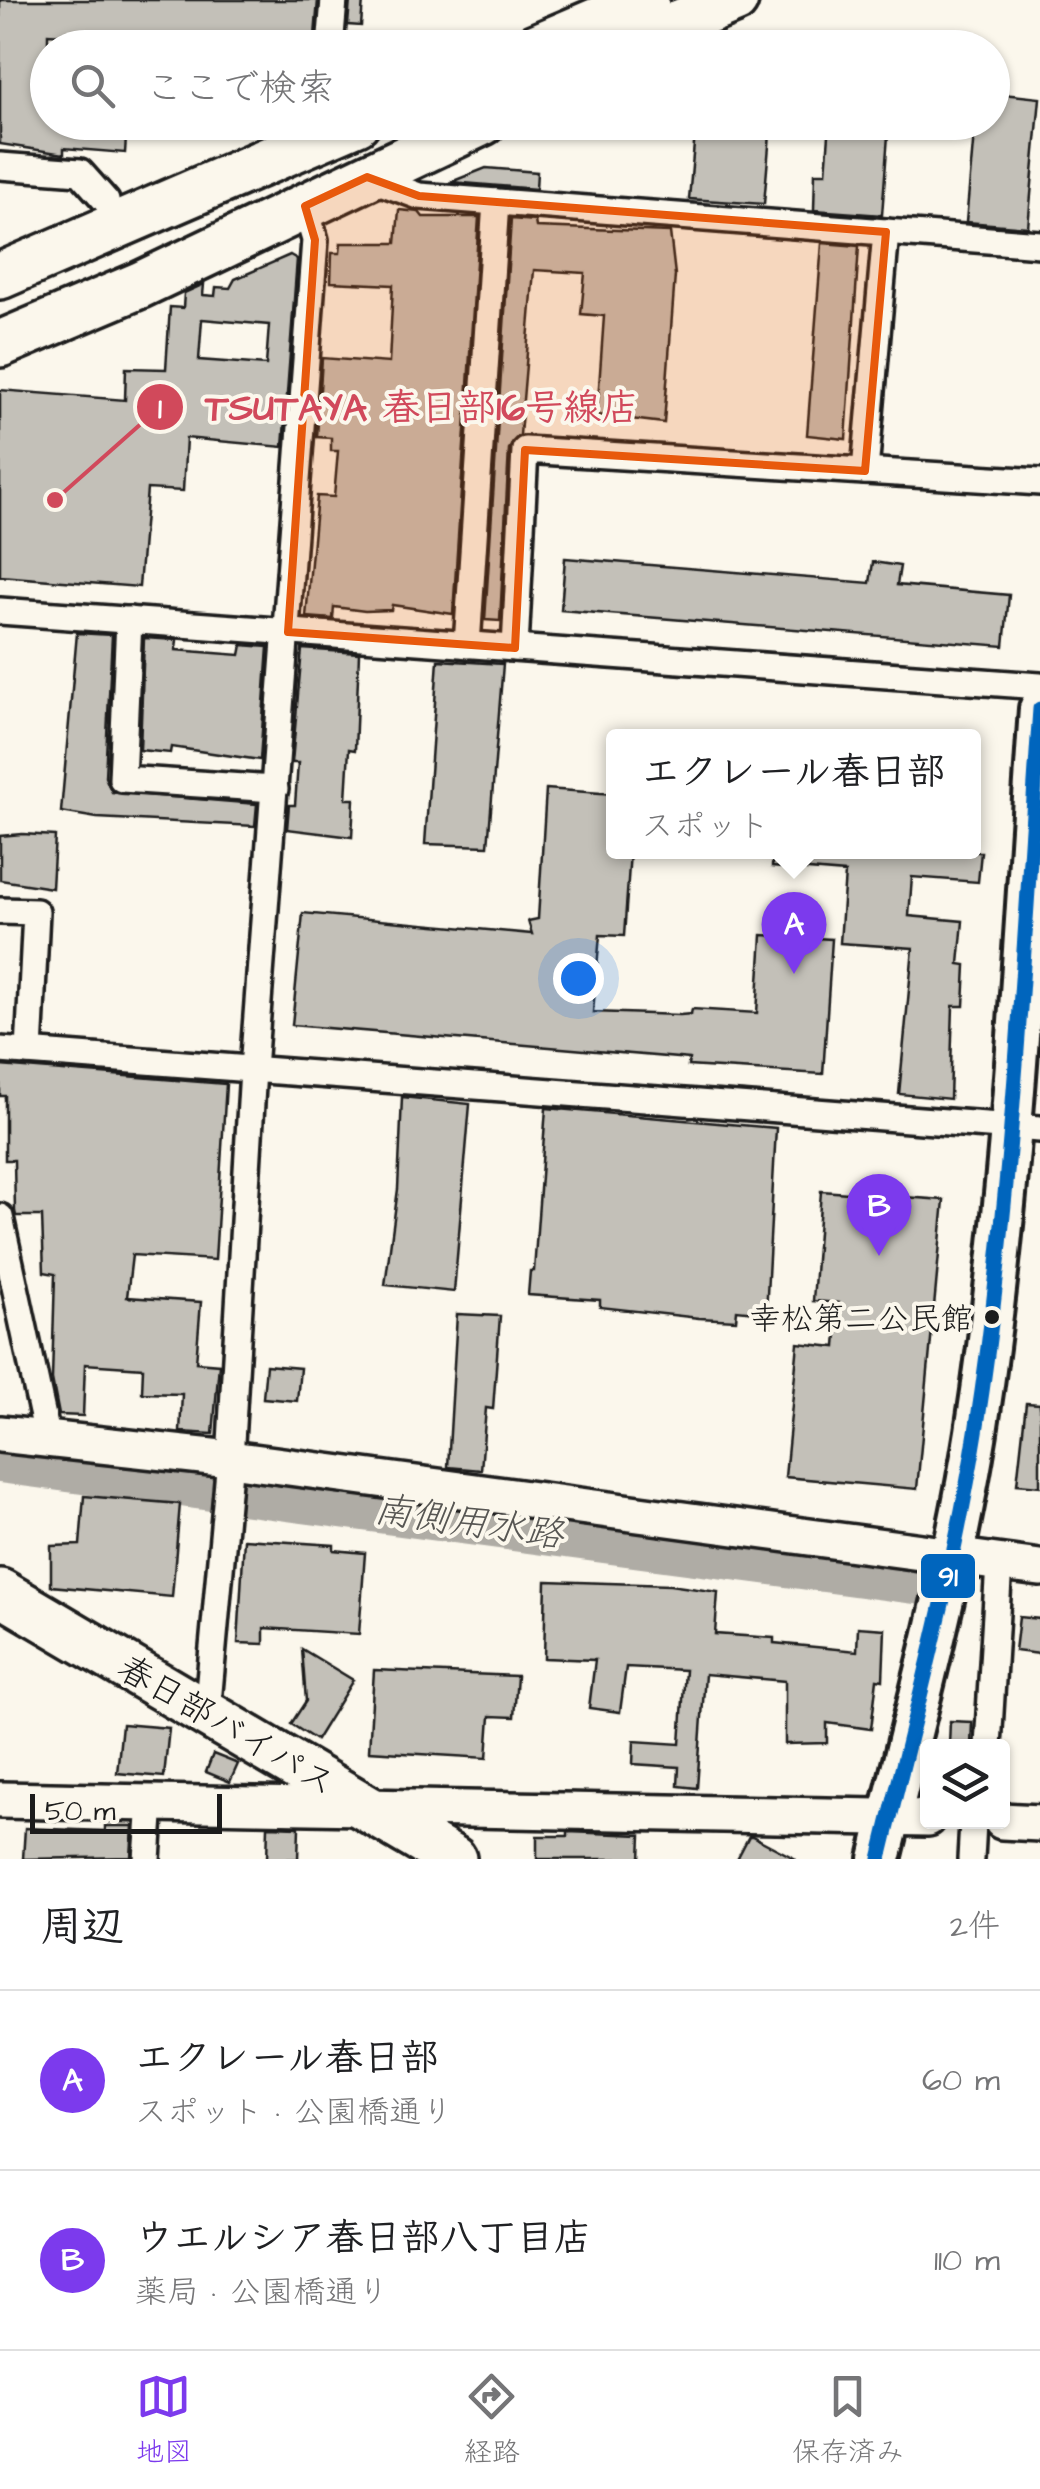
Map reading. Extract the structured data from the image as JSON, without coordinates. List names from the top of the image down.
{
  "streets": {
    "highway": ["春日部バイパス"]
  },
  "water": ["南側用水路"],
  "places": ["TSUTAYA 春日部16号線店", "幸松第二公民館"],
  "lines": ["transit line 91"],
  "scale_bar": "50 m",
  "page": {
    "search": "ここで検索",
    "popup": ["エクレール春日部", "スポット"],
    "pins": ["A", "B"],
    "scale": "50 m",
    "heading": ["周辺", "2件"],
    "list": [
      {
        "mark": "A",
        "name": "エクレール春日部",
        "note": "スポット · 公園橋通り",
        "value": "60 m"
      },
      {
        "mark": "B",
        "name": "ウエルシア春日部八丁目店",
        "note": "薬局 · 公園橋通り",
        "value": "110 m"
      }
    ],
    "nav": ["地図", "経路", "保存済み"]
  }
}
